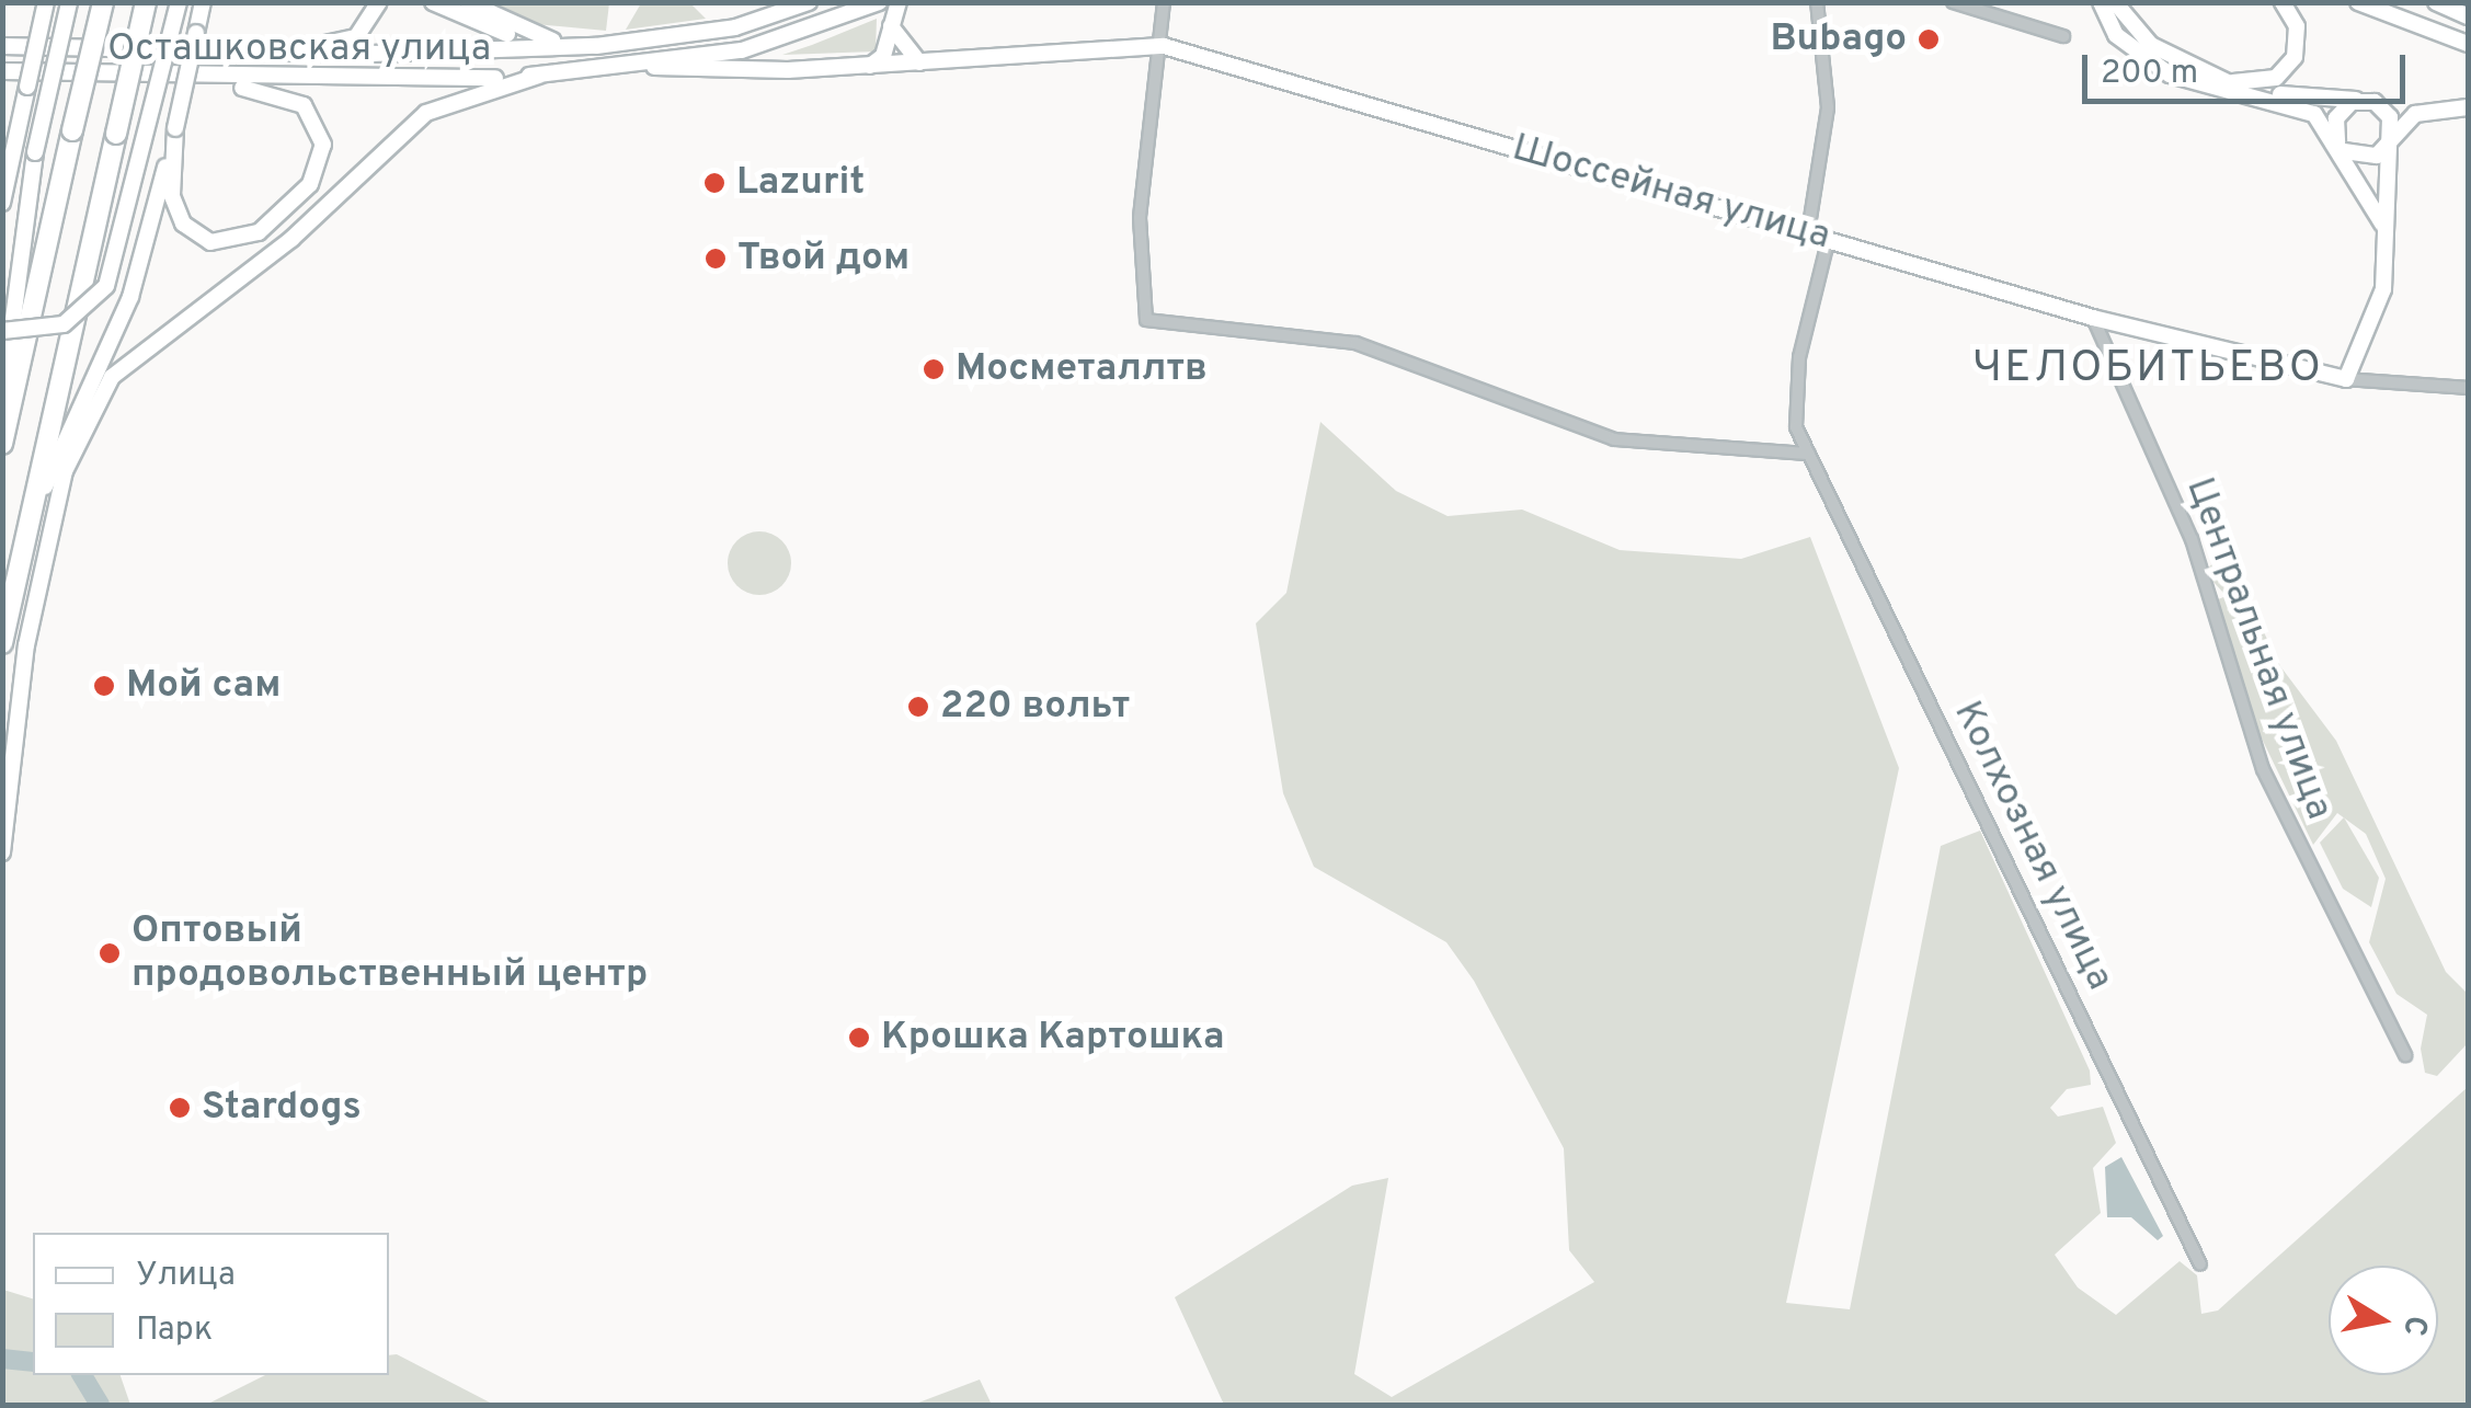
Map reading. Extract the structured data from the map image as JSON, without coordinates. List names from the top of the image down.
{
  "streets": {
    "main road": ["Осташковская улица", "Шоссейная улица"],
    "street": ["Центральная улица", "Колхозная улица"]
  },
  "crossings": [
    ["Осташковская улица", "Шоссейная улица"],
    ["Шоссейная улица", "Центральная улица"]
  ],
  "districts": ["ЧЕЛОБИТЬЕВО"],
  "places": [
    "Bubago",
    "Lazurit",
    "Твой дом",
    "Мосметаллтв",
    "Мой сам",
    "220 вольт",
    "Оптовый продовольственный центр",
    "Крошка Картошка",
    "Stardogs"
  ],
  "legend": ["Улица", "Парк"],
  "scale_bar": "200 m",
  "north": "right"
}
